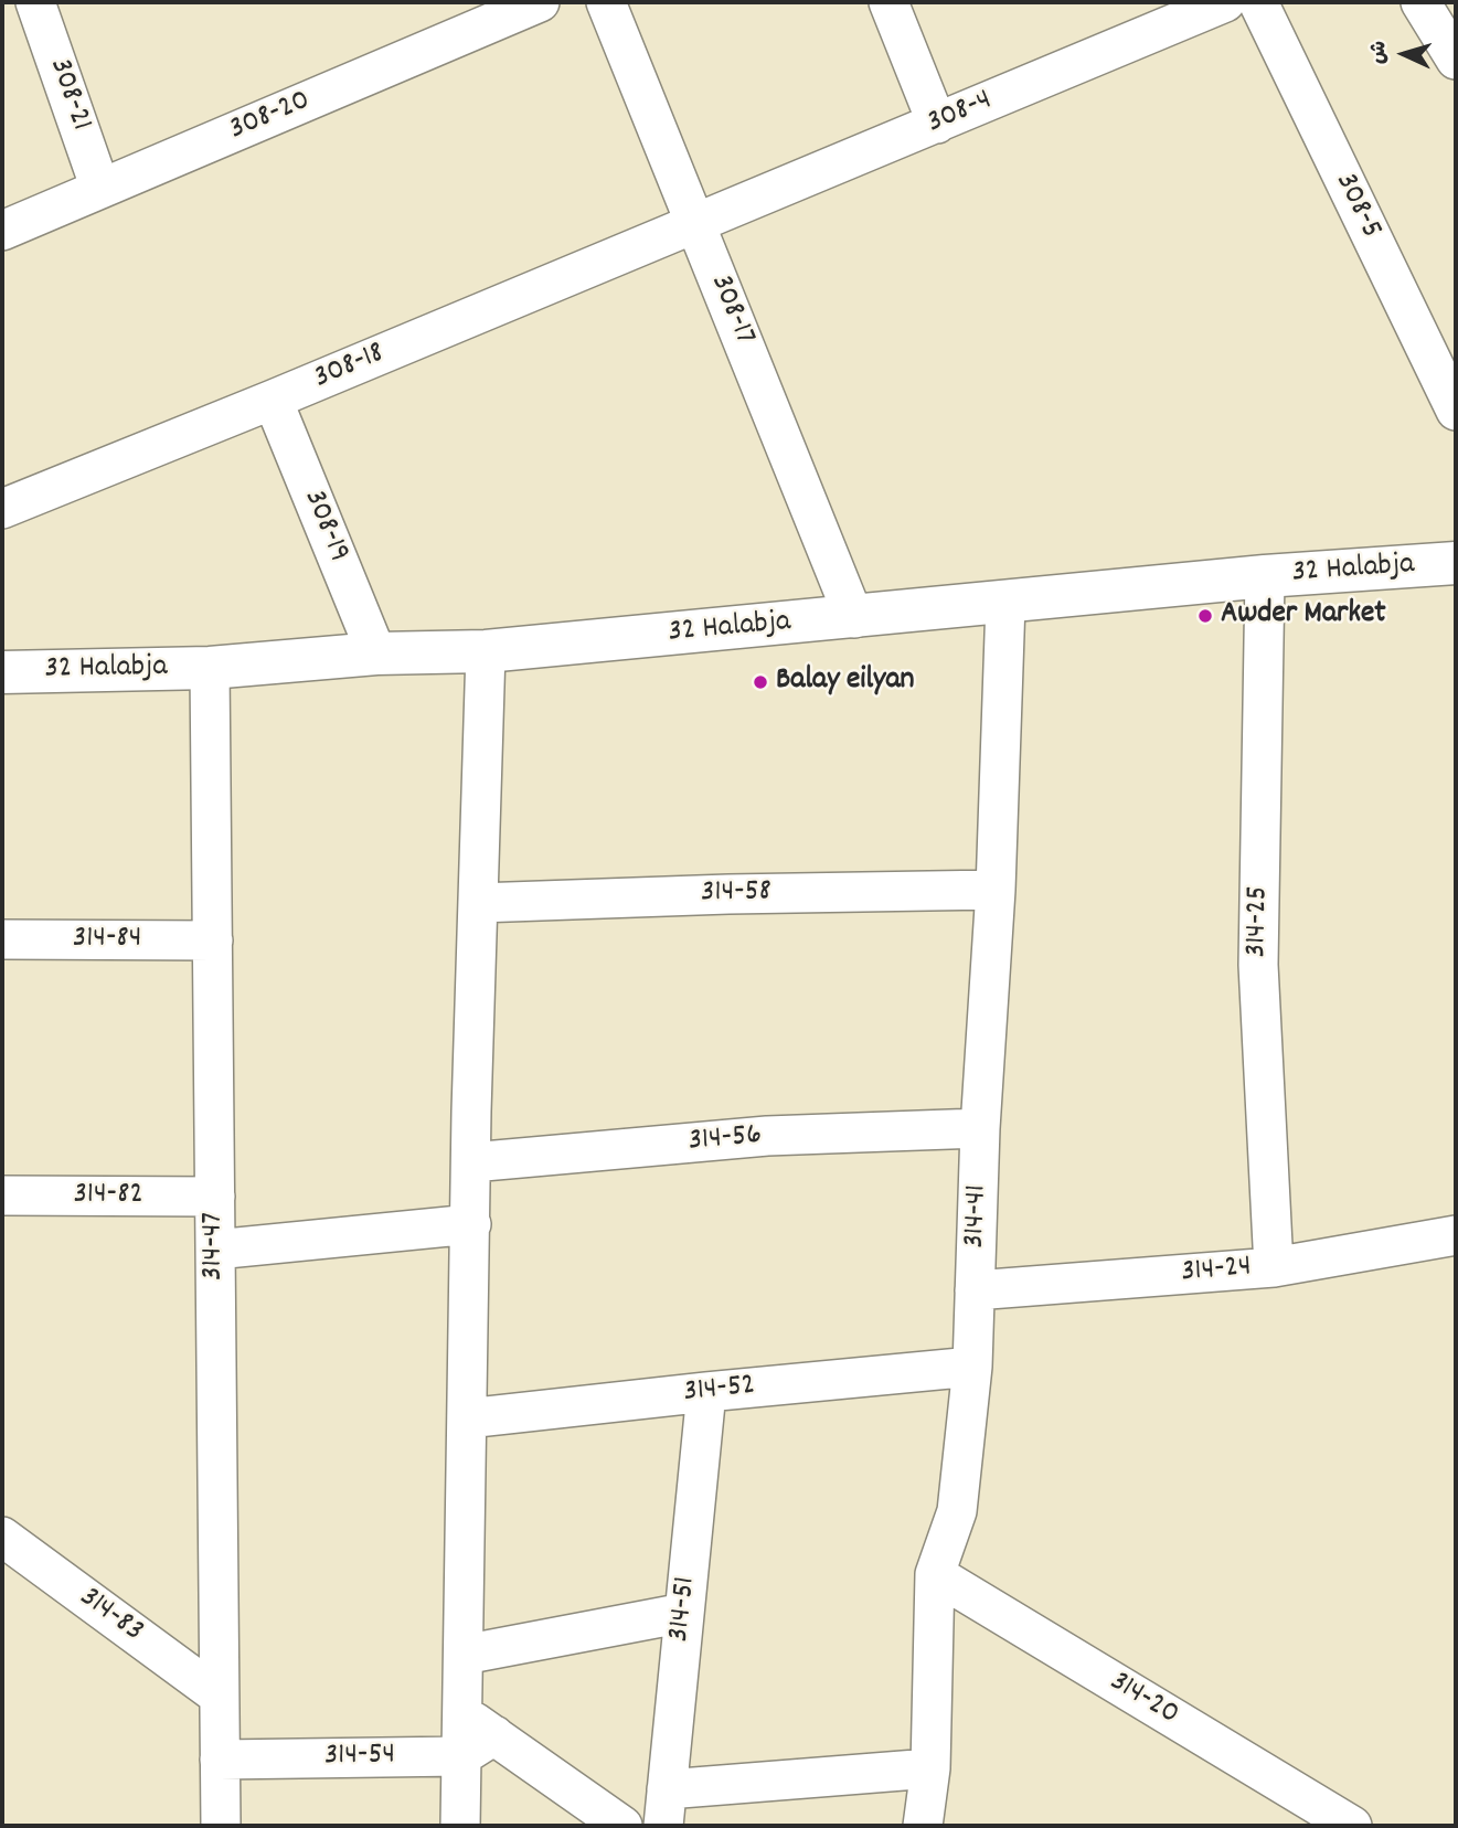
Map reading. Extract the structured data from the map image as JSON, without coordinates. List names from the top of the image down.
{
  "streets": {
    "street": [
      "308-21",
      "308-4",
      "308-20",
      "308-5",
      "308-17",
      "308-18",
      "308-19",
      "32 Halabja",
      "314-58",
      "314-25",
      "314-84",
      "314-56",
      "314-82",
      "314-41",
      "314-47",
      "314-24",
      "314-52",
      "314-51",
      "314-83",
      "314-20",
      "314-54"
    ]
  },
  "crossings": [
    ["308-21", "308-20"],
    ["308-4", "308-17"],
    ["308-4", "308-18"],
    ["308-17", "308-18"],
    ["308-17", "32 Halabja"],
    ["308-18", "308-19"],
    ["308-19", "32 Halabja"],
    ["32 Halabja", "314-25"],
    ["32 Halabja", "314-41"],
    ["32 Halabja", "314-47"],
    ["314-58", "314-41"],
    ["314-25", "314-24"],
    ["314-84", "314-47"],
    ["314-56", "314-41"],
    ["314-82", "314-47"],
    ["314-41", "314-24"],
    ["314-41", "314-52"],
    ["314-41", "314-20"],
    ["314-47", "314-83"],
    ["314-47", "314-54"],
    ["314-52", "314-51"]
  ],
  "places": ["Awder Market", "Balay eilyan"],
  "north": "left"
}
